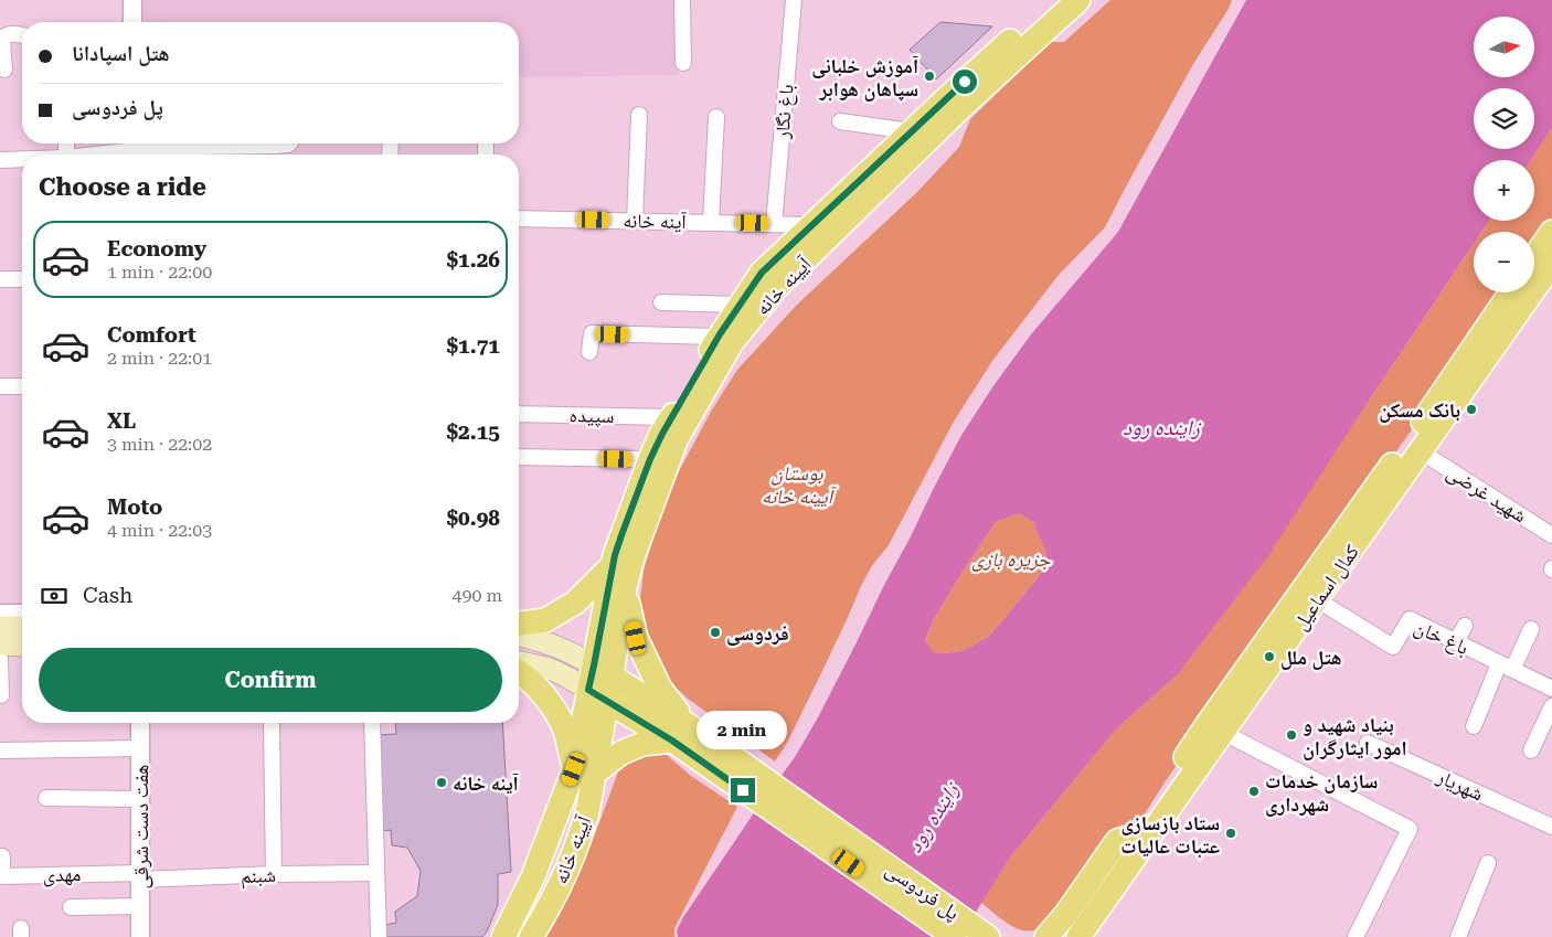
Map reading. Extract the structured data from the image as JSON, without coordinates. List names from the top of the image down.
{
  "streets": {
    "main road": ["آیینه خانه", "کمال اسماعیل", "پل فردوسی"],
    "street": [
      "باغ نگار",
      "آینه خانه",
      "سپیده",
      "شهید غرضی",
      "باغ خان",
      "شهریار",
      "هفت دست شرقی",
      "مهدی",
      "شبنم"
    ]
  },
  "crossings": [
    ["باغ نگار", "آینه خانه"],
    ["آینه خانه", "آیینه خانه"],
    ["آیینه خانه", "سپیده"],
    ["آیینه خانه", "پل فردوسی"],
    ["شهید غرضی", "کمال اسماعیل"],
    ["کمال اسماعیل", "باغ خان"],
    ["هفت دست شرقی", "مهدی"],
    ["هفت دست شرقی", "شبنم"],
    ["مهدی", "شبنم"]
  ],
  "water": ["زاینده رود"],
  "parks": ["بوستان آیینه خانه", "جزیره بازی"],
  "places": [
    "آموزش خلبانی سپاهان هوابر",
    "بانک مسکن",
    "فردوسی",
    "هتل ملل",
    "بنیاد شهید و امور ایثارگران",
    "آینه خانه",
    "سازمان خدمات شهرداری",
    "ستاد بازسازی عتبات عالیات"
  ],
  "north": "right",
  "page": {
    "map_buttons": ["+", "−"],
    "banner": ["هتل اسپادانا", "پل فردوسی"],
    "heading": "Choose a ride",
    "list": [
      {
        "name": "Economy",
        "note": "1 min · 22:00",
        "value": "$1.26"
      },
      {
        "name": "Comfort",
        "note": "2 min · 22:01",
        "value": "$1.71"
      },
      {
        "name": "XL",
        "note": "3 min · 22:02",
        "value": "$2.15"
      },
      {
        "name": "Moto",
        "note": "4 min · 22:03",
        "value": "$0.98"
      }
    ],
    "pay": ["Cash", "490 m"],
    "buttons": "Confirm",
    "bubble": "2 min"
  }
}
